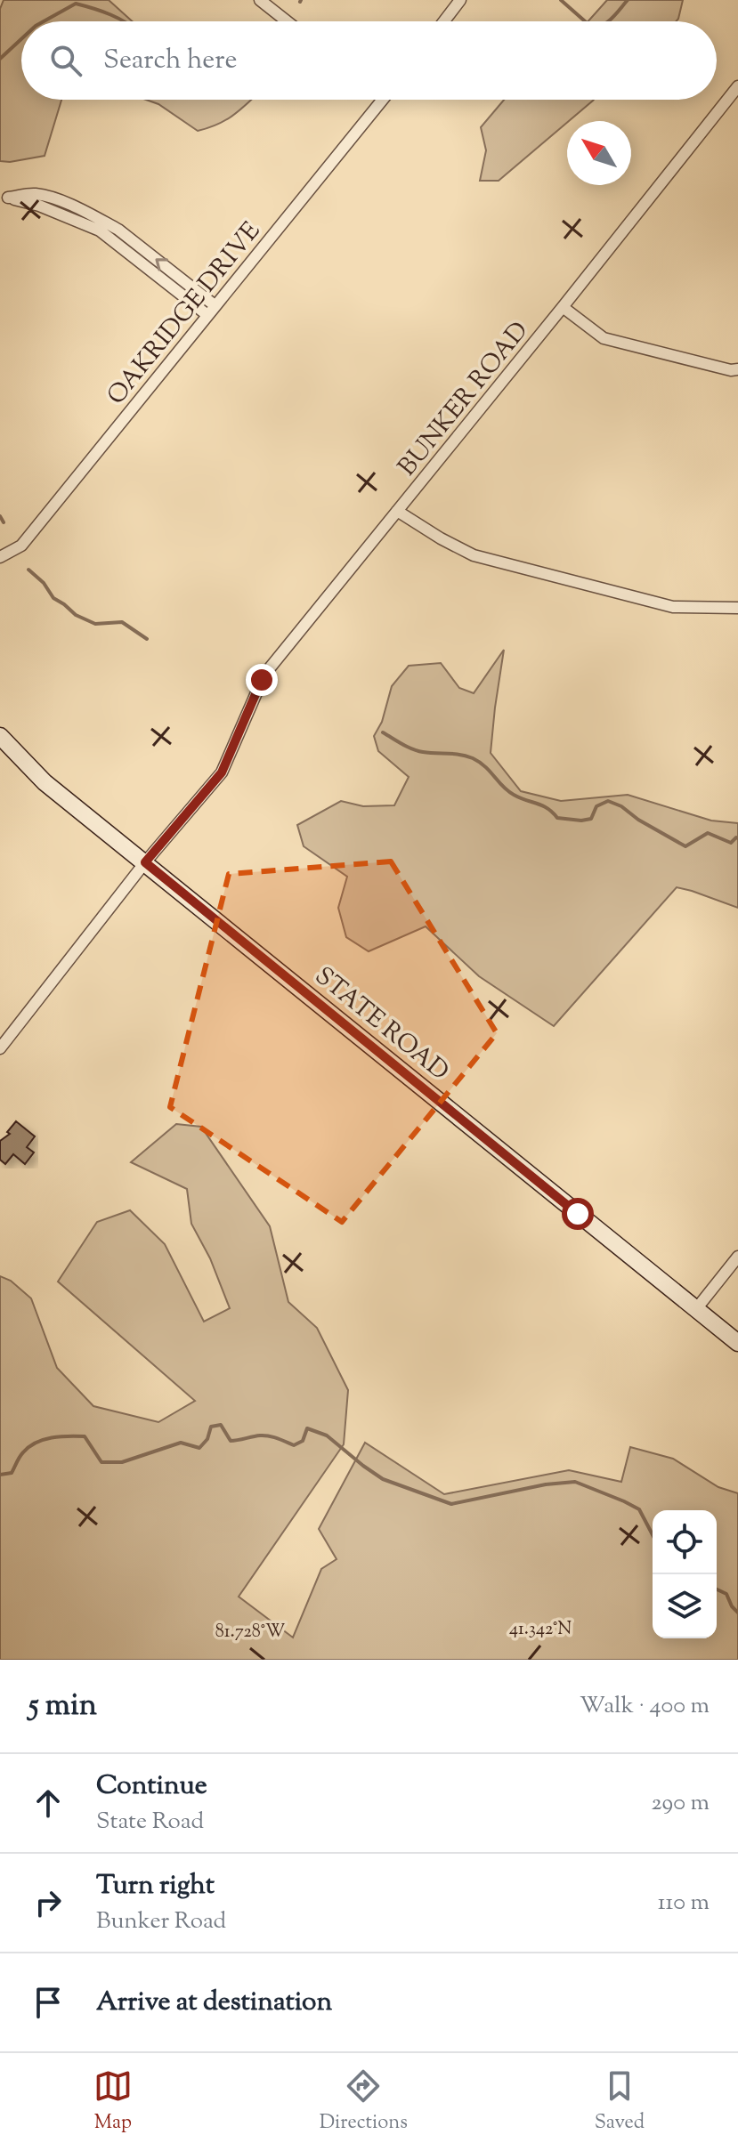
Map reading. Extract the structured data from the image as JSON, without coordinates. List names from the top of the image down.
{
  "streets": {
    "main road": ["STATE ROAD"],
    "street": ["OAKRIDGE DRIVE", "BUNKER ROAD"]
  },
  "crossings": [
    ["BUNKER ROAD", "STATE ROAD"]
  ],
  "north": "top left",
  "page": {
    "search": "Search here",
    "heading": ["5 min", "Walk · 400 m"],
    "list": [
      ["Continue", "State Road", "290 m"],
      ["Turn right", "Bunker Road", "110 m"],
      "Arrive at destination"
    ],
    "nav": ["Map", "Directions", "Saved"]
  },
  "coordinates": ["41.342°N", "81.728°W"]
}
